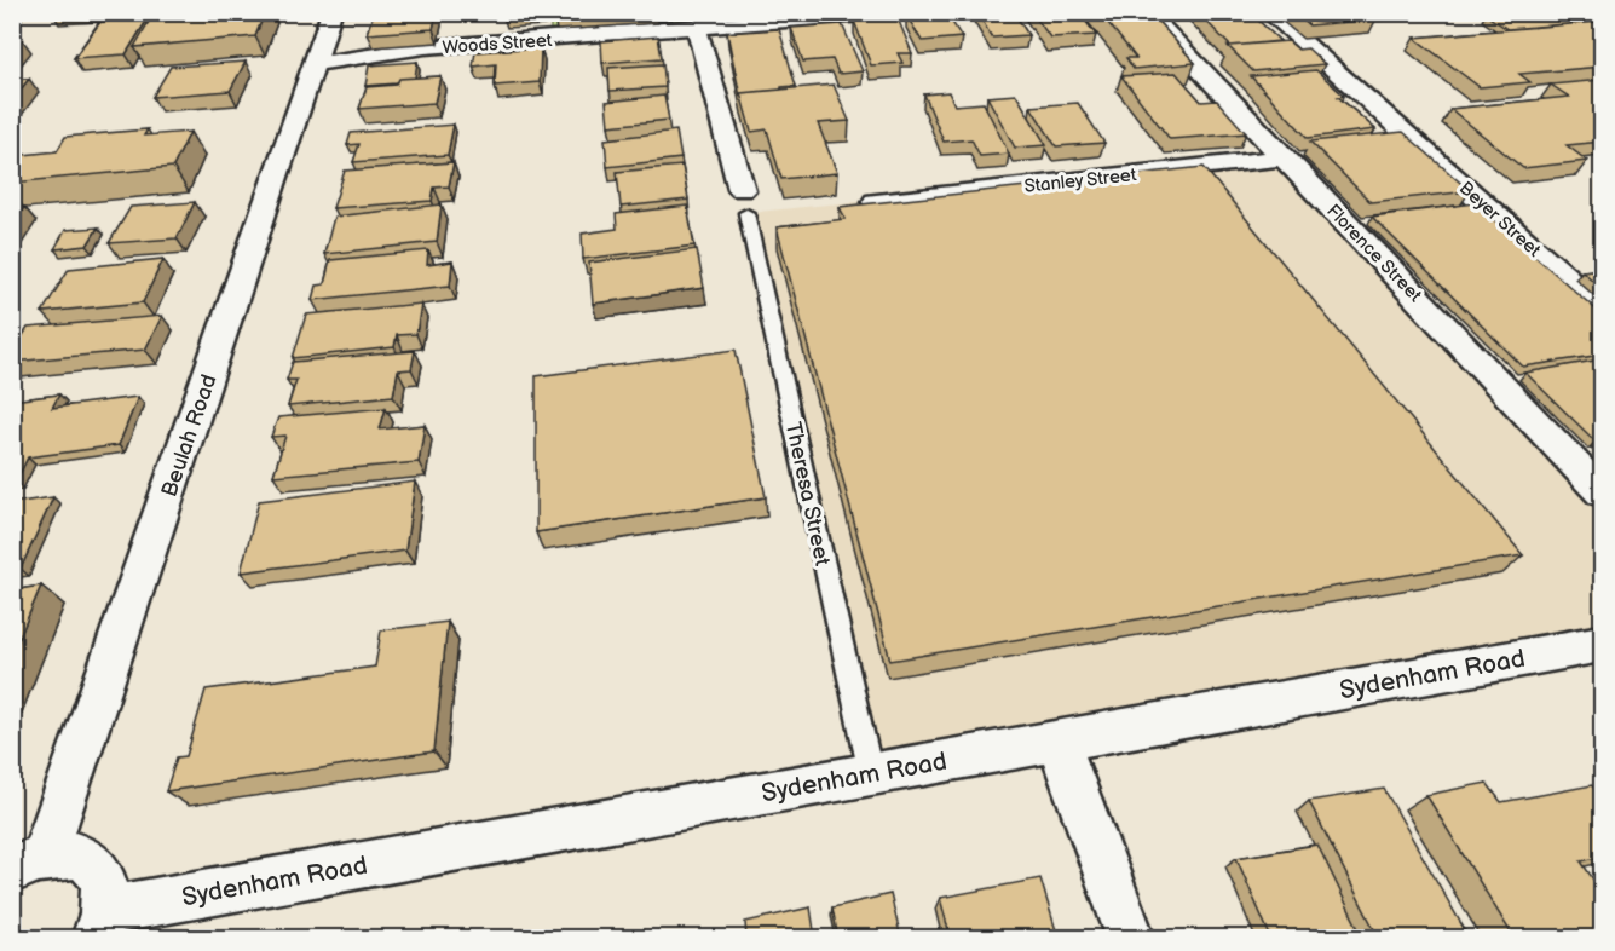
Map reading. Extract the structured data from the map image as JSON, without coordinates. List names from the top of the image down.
{
  "streets": {
    "street": [
      "Woods Street",
      "Stanley Street",
      "Beyer Street",
      "Florence Street",
      "Beulah Road",
      "Sydenham Road"
    ],
    "lane": ["Theresa Street"]
  },
  "crossings": [
    ["Woods Street", "Beulah Road"],
    ["Stanley Street", "Florence Street"],
    ["Theresa Street", "Sydenham Road"]
  ]
}
